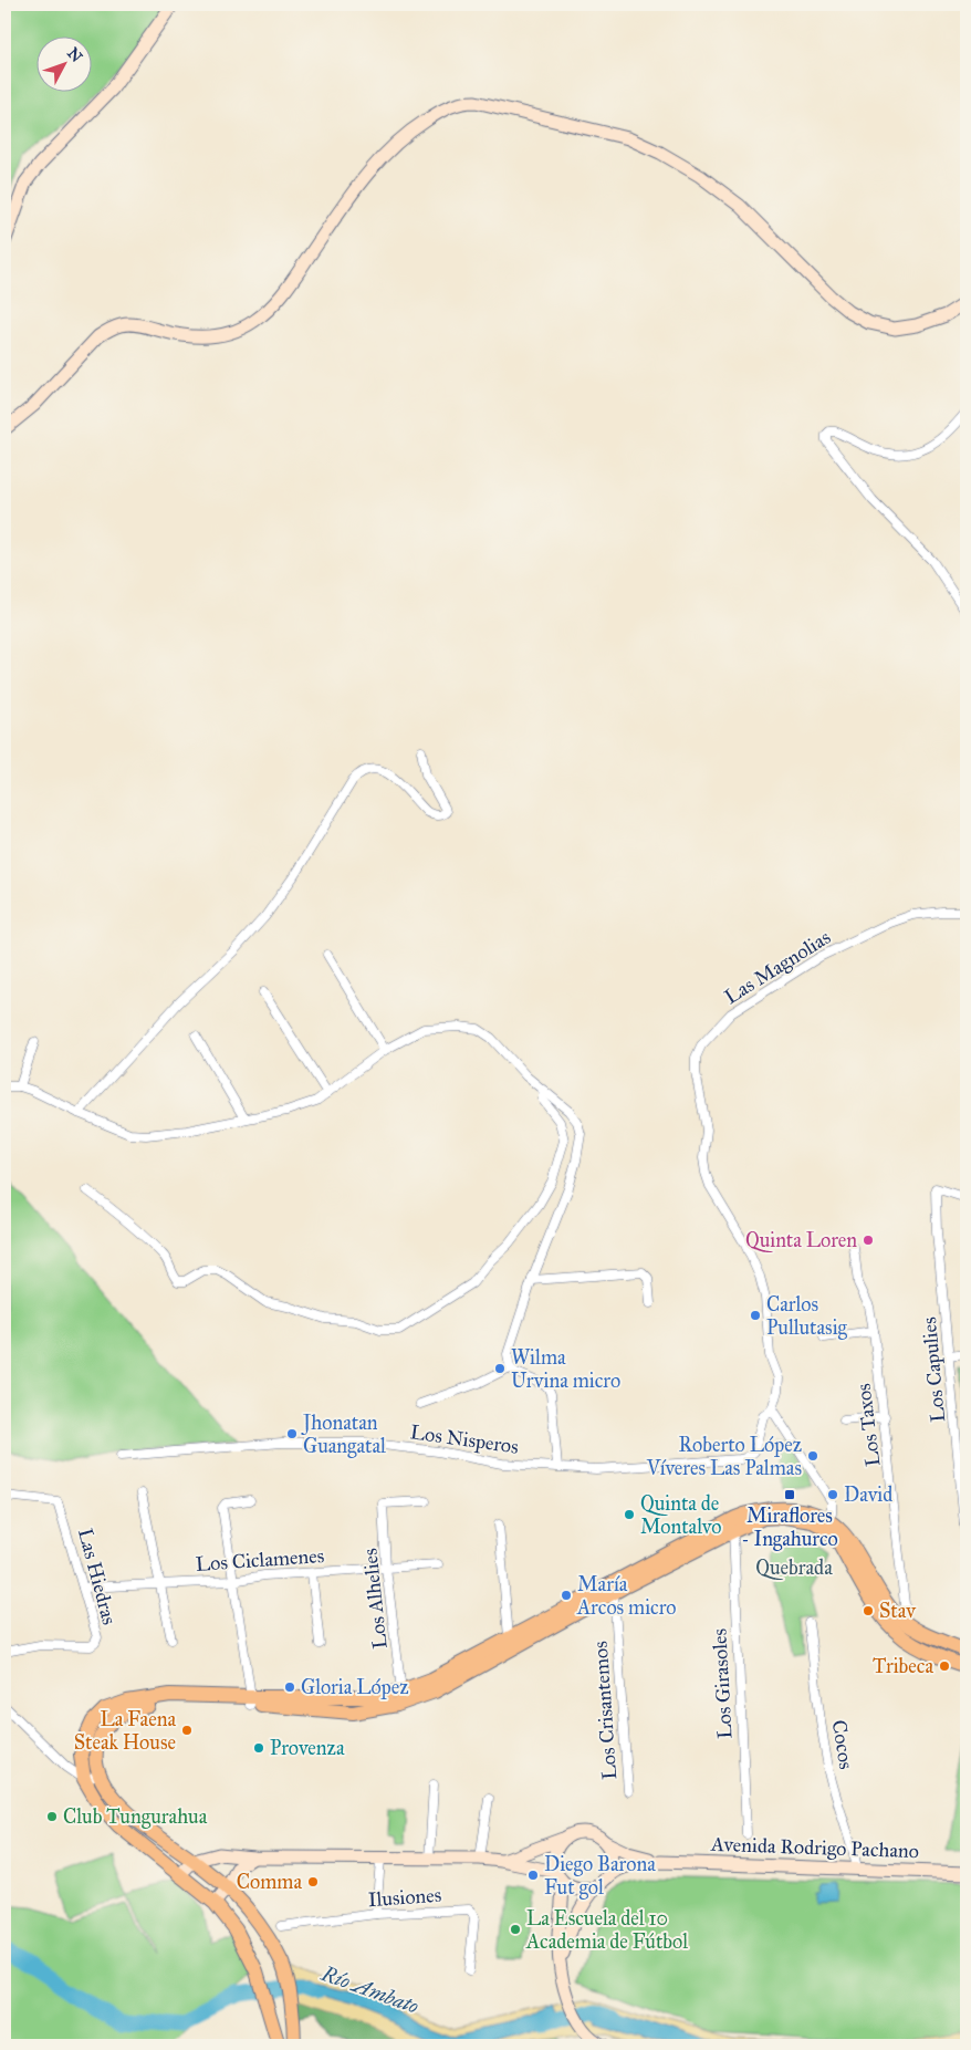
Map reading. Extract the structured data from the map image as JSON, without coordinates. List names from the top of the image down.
{
  "streets": {
    "street": [
      "Las Magnolias",
      "Los Capulies",
      "Los Taxos",
      "Los Nisperos",
      "Los Ciclamenes",
      "Las Hiedras",
      "Los Alhelies",
      "Los Girasoles",
      "Los Crisantemos",
      "Cocos",
      "Avenida Rodrigo Pachano",
      "Ilusiones"
    ]
  },
  "crossings": [
    ["Las Magnolias", "Los Nisperos"],
    ["Los Ciclamenes", "Las Hiedras"],
    ["Los Ciclamenes", "Los Alhelies"],
    ["Cocos", "Avenida Rodrigo Pachano"]
  ],
  "water": ["Río Ambato"],
  "parks": ["Quebrada"],
  "places": {
    "other": [
      "Quinta Loren",
      "Carlos Pullutasig",
      "Wilma Urvina micro",
      "Jhonatan Guangatal",
      "Roberto López Víveres Las Palmas",
      "David",
      "Quinta de Montalvo",
      "María Arcos micro",
      "Stav",
      "Tribeca",
      "Gloria López",
      "La Faena Steak House",
      "Provenza",
      "Club Tungurahua",
      "Diego Barona Fut gol",
      "Comma",
      "La Escuela del 10 Academia de Fútbol"
    ],
    "transit": ["Miraflores - Ingahurco"]
  },
  "north": "top right"
}
